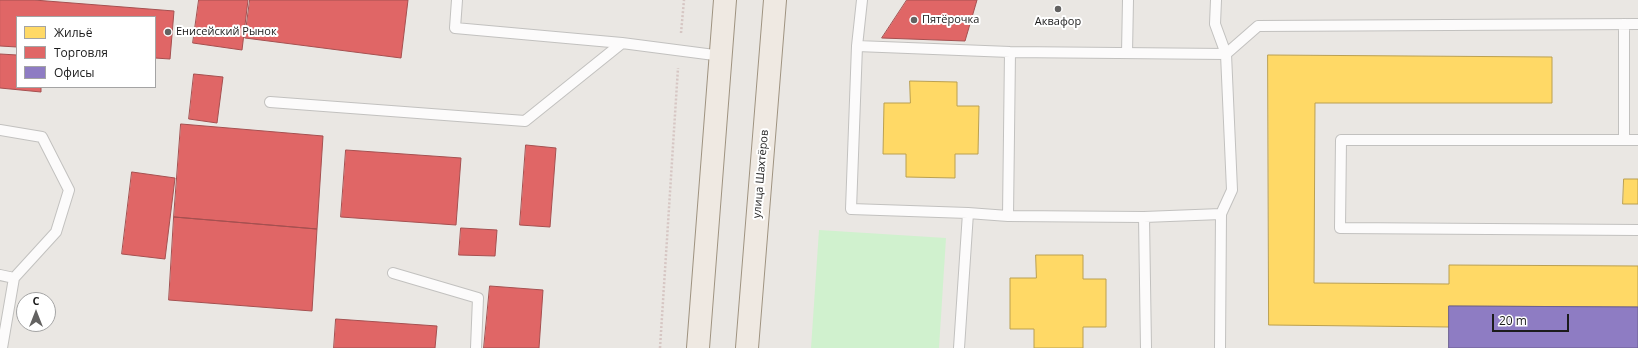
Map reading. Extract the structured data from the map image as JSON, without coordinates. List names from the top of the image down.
{
  "streets": {
    "main road": ["улица Шахтёров"]
  },
  "places": ["Аквафор", "Пятёрочка", "Енисейский Рынок"],
  "legend": ["Жильё", "Торговля", "Офисы"],
  "scale_bar": "20 m",
  "north": "top"
}
